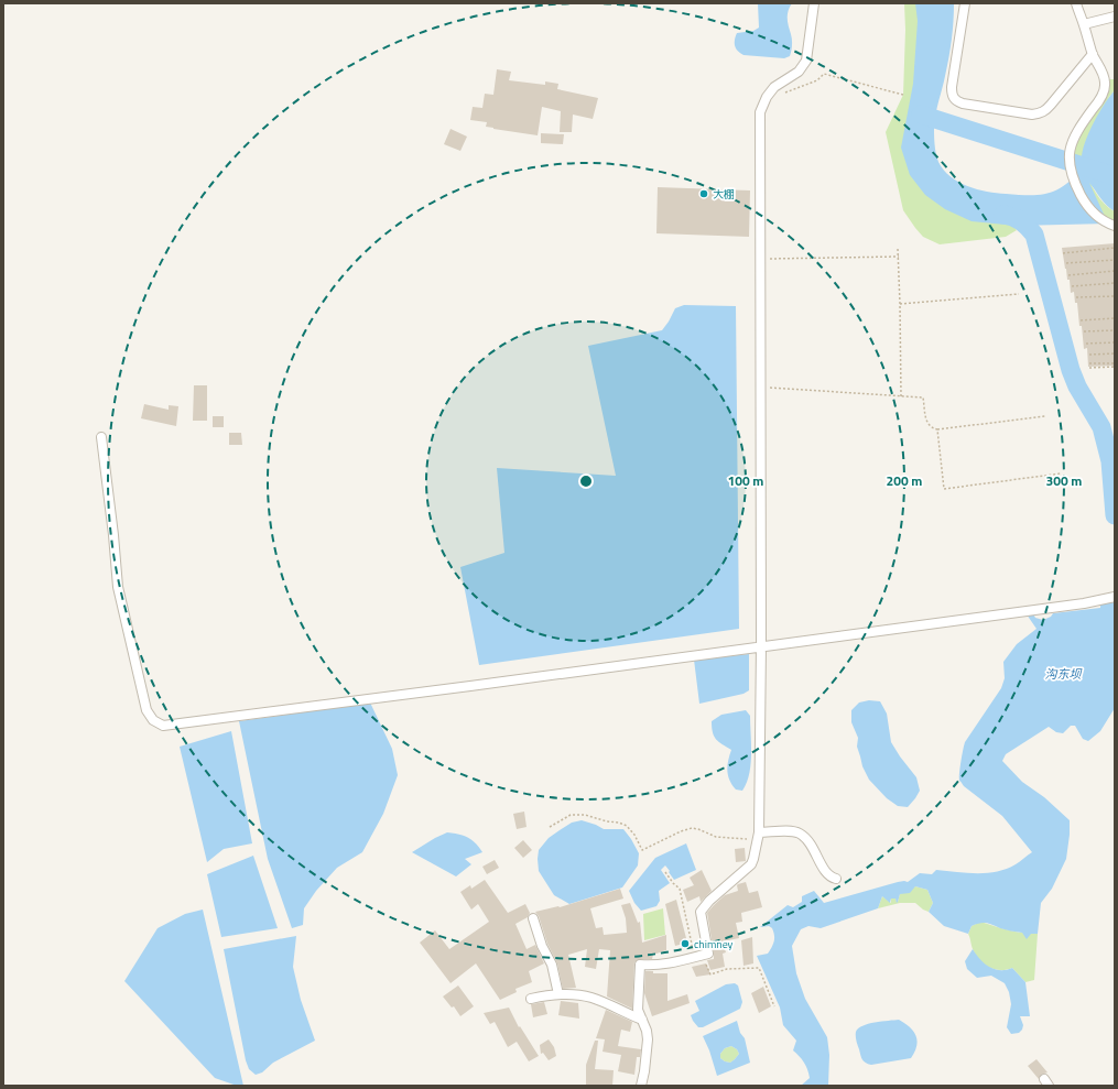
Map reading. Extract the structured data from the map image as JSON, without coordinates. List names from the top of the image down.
{
  "water": ["沟东坝"],
  "places": ["大棚", "chimney"],
  "rings": ["100 m", "200 m", "300 m"]
}
